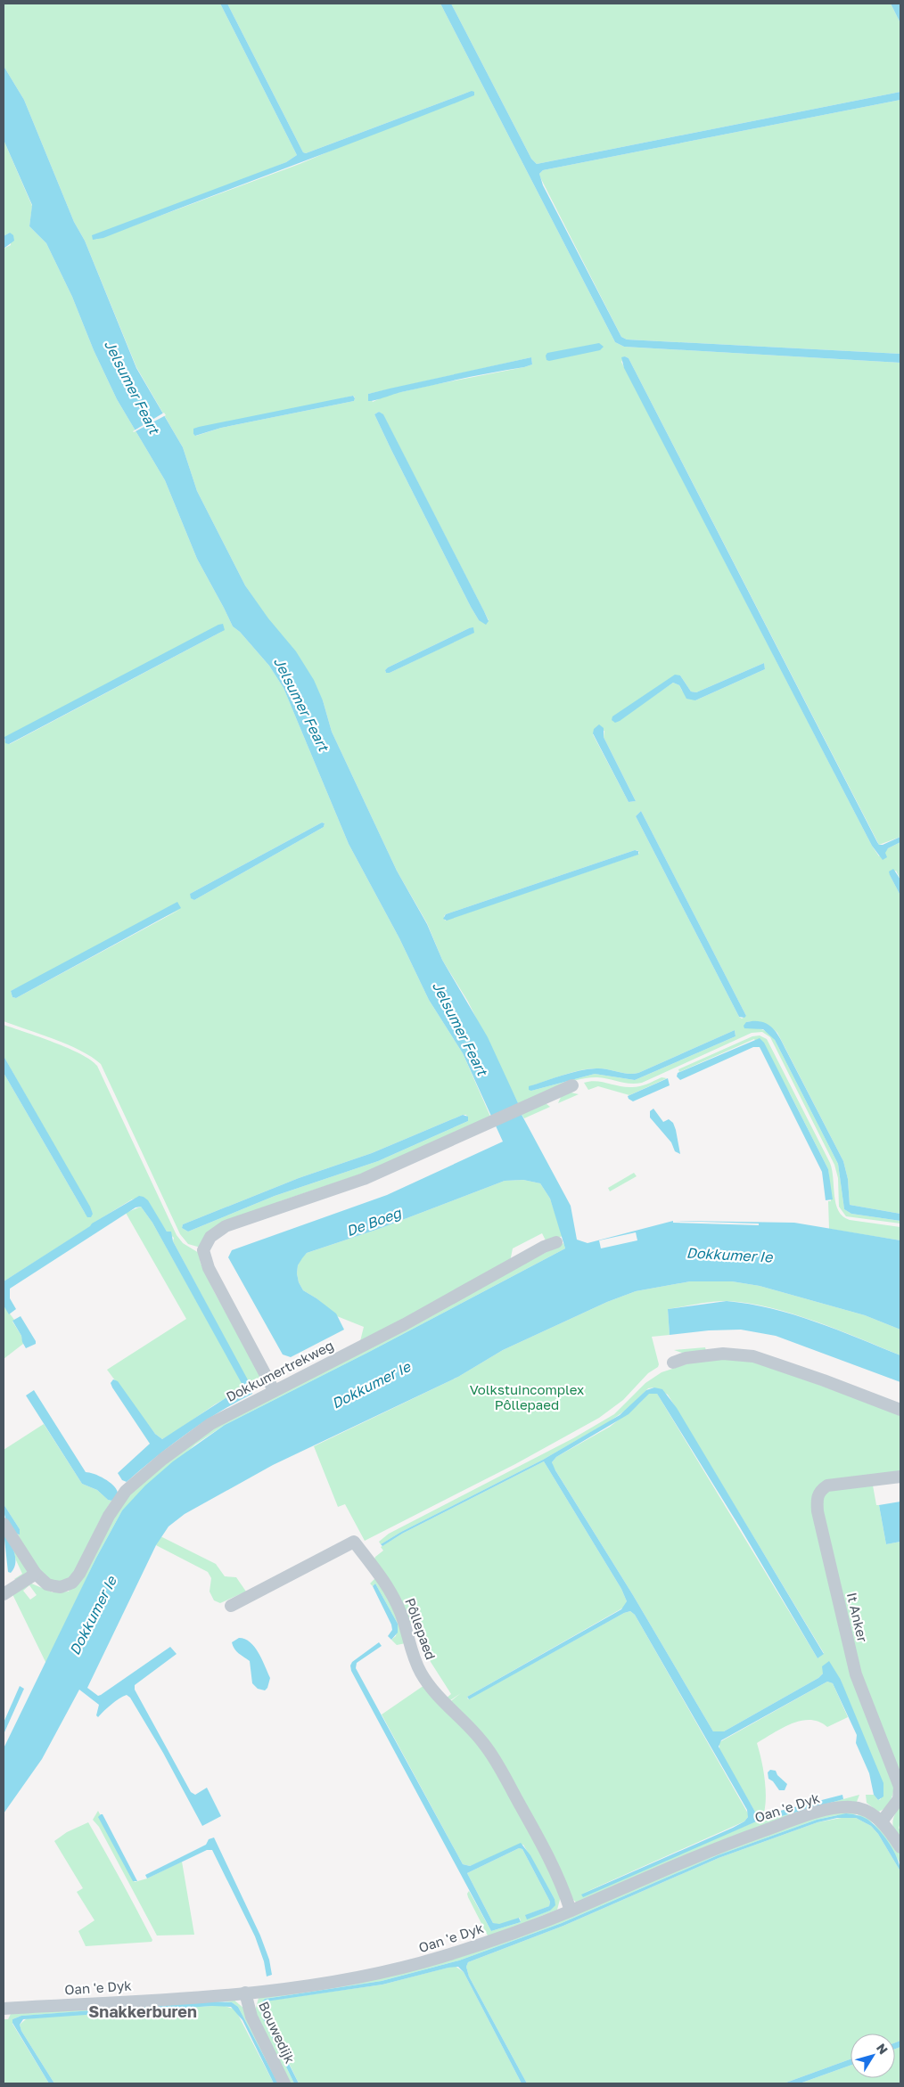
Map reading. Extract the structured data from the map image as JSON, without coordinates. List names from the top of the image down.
{
  "streets": {
    "street": [
      "Dokkumertrekweg",
      "It Anker",
      "Pôllepaed",
      "Oan 'e Dyk",
      "Bouwedijk"
    ]
  },
  "crossings": [
    ["It Anker", "Oan 'e Dyk"],
    ["Pôllepaed", "Oan 'e Dyk"],
    ["Oan 'e Dyk", "Bouwedijk"]
  ],
  "districts": ["Snakkerburen"],
  "water": ["Jelsumer Feart", "De Boeg", "Dokkumer Ie"],
  "parks": ["Volkstuincomplex Pôllepaed"],
  "north": "top right"
}
